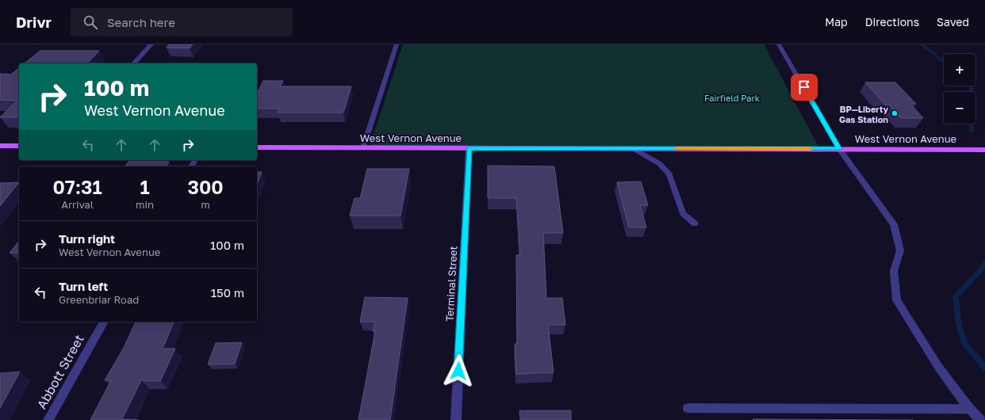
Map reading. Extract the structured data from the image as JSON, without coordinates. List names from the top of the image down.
{
  "streets": {
    "main road": ["West Vernon Avenue"],
    "street": ["Terminal Street", "Abbott Street"]
  },
  "crossings": [
    ["West Vernon Avenue", "Terminal Street"]
  ],
  "parks": ["Fairfield Park"],
  "places": ["BP—Liberty Gas Station"],
  "page": {
    "header": "Drivr",
    "search": "Search here",
    "nav": ["Map", "Directions", "Saved"],
    "map_buttons": ["+", "−"],
    "turn": ["100 m", "West Vernon Avenue"],
    "eta": [
      "07:31",
      "Arrival",
      "1",
      "min",
      "300",
      "m"
    ],
    "list": [
      {
        "name": "Turn right",
        "note": "West Vernon Avenue",
        "value": "100 m"
      },
      {
        "name": "Turn left",
        "note": "Greenbriar Road",
        "value": "150 m"
      }
    ]
  }
}
